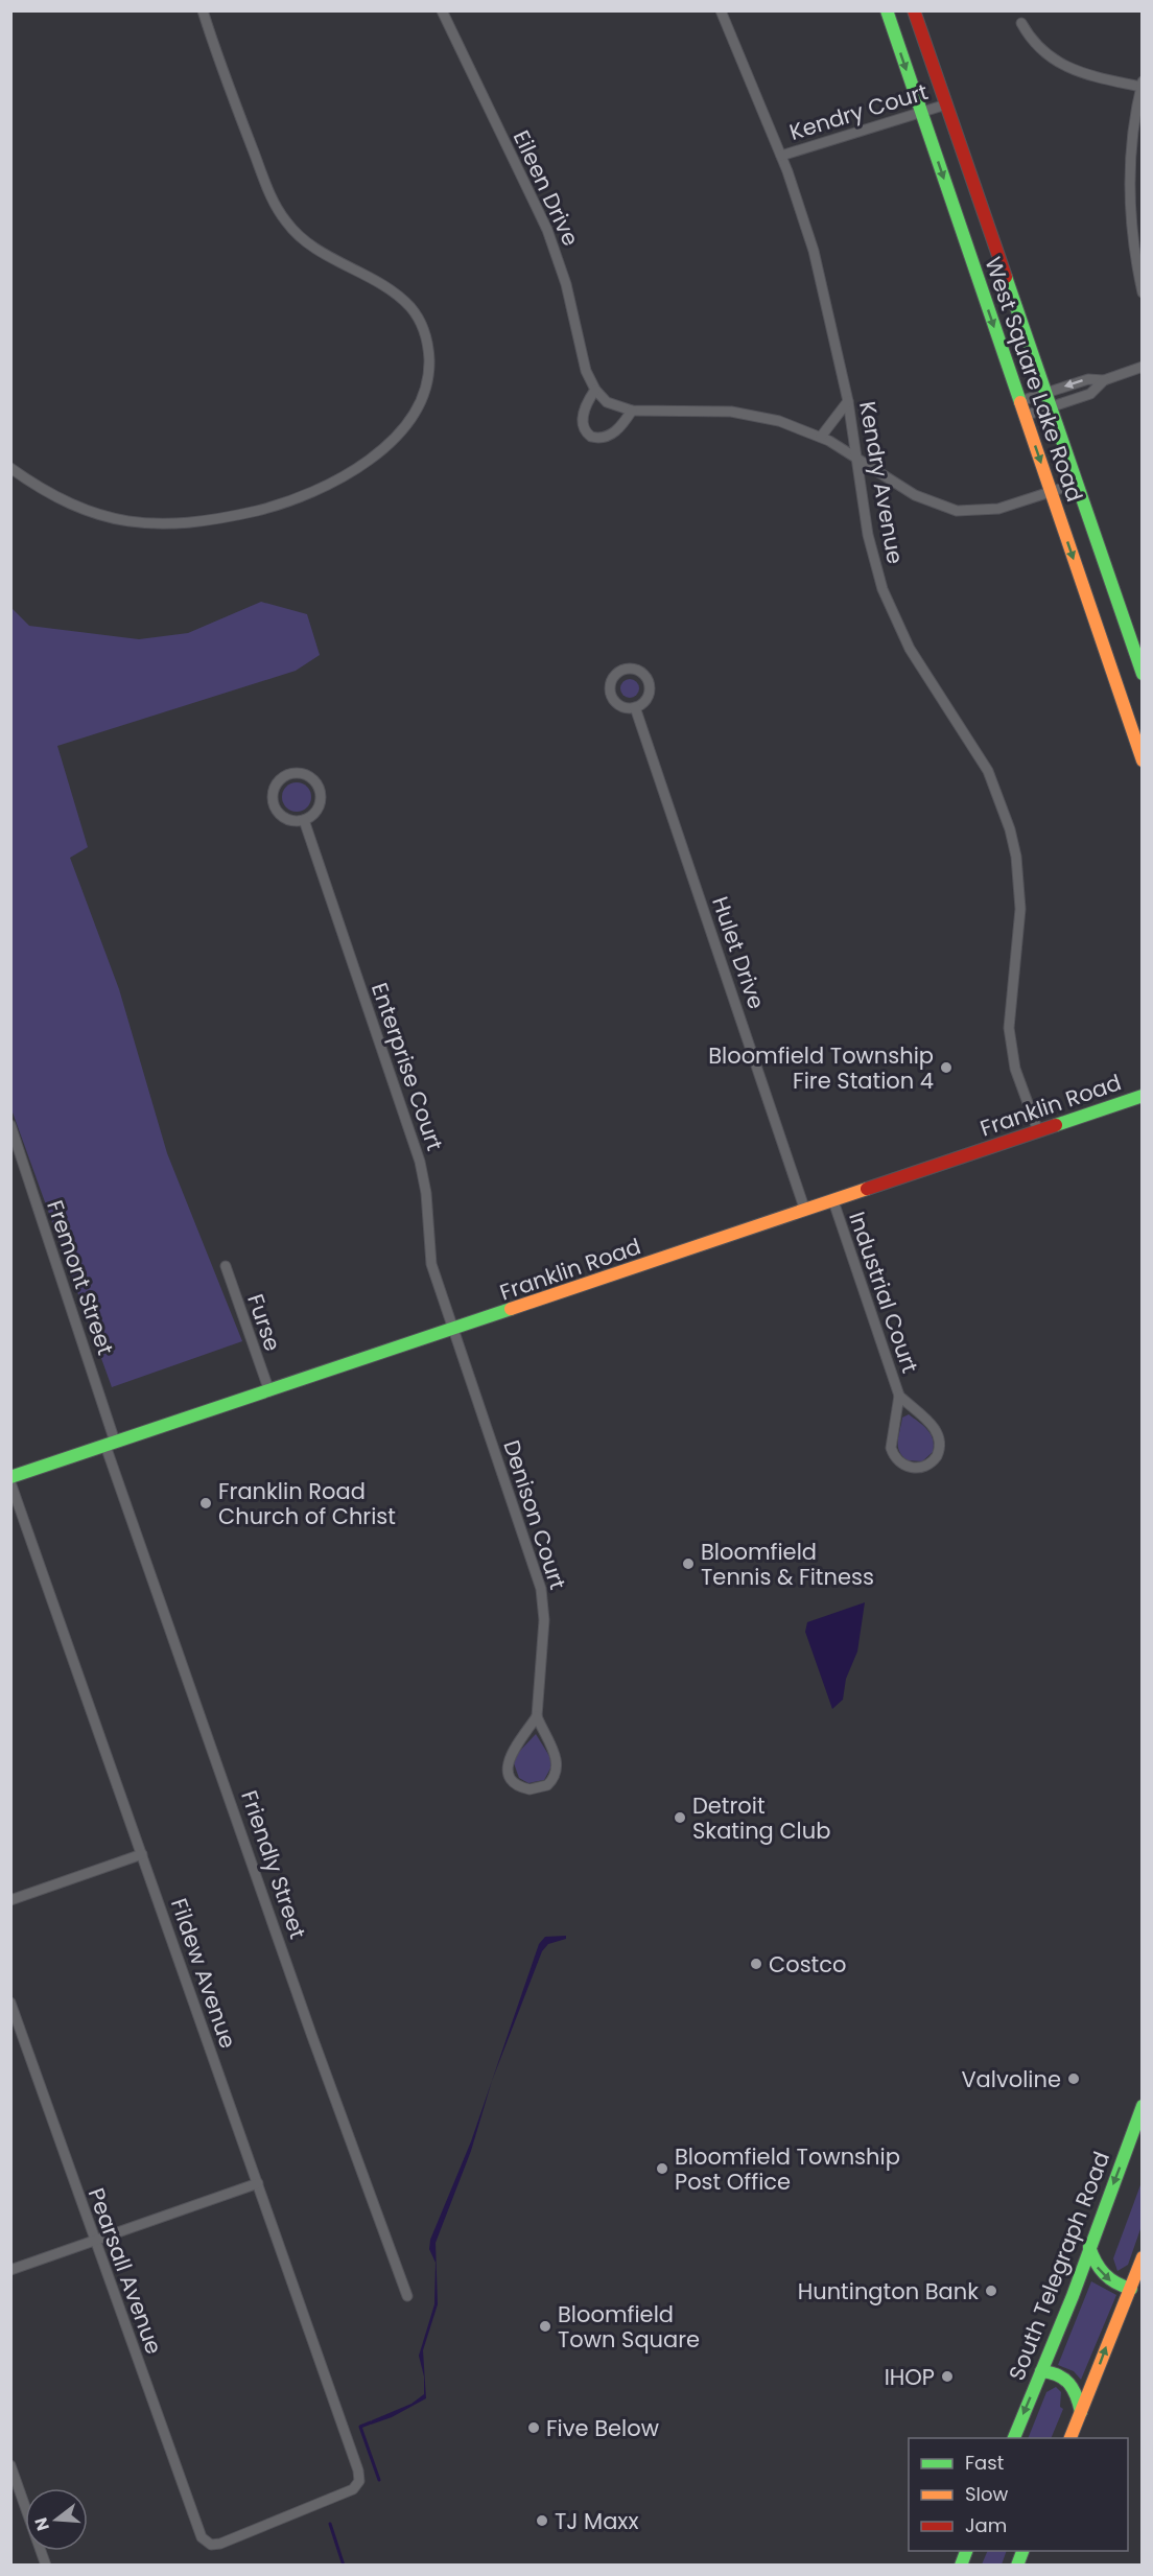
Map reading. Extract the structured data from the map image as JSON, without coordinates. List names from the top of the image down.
{
  "streets": {
    "main road": ["West Square Lake Road", "Franklin Road", "South Telegraph Road"],
    "street": [
      "Kendry Court",
      "Eileen Drive",
      "Kendry Avenue",
      "Hulet Drive",
      "Enterprise Court",
      "Fremont Street",
      "Industrial Court",
      "Furse",
      "Denison Court",
      "Friendly Street",
      "Fildew Avenue",
      "Pearsall Avenue"
    ]
  },
  "crossings": [
    ["Kendry Court", "West Square Lake Road"],
    ["Kendry Court", "Kendry Avenue"],
    ["Kendry Avenue", "Franklin Road"],
    ["Hulet Drive", "Franklin Road"],
    ["Enterprise Court", "Franklin Road"],
    ["Enterprise Court", "Denison Court"],
    ["Franklin Road", "Fremont Street"],
    ["Franklin Road", "Industrial Court"],
    ["Franklin Road", "Furse"],
    ["Franklin Road", "Denison Court"],
    ["Franklin Road", "Friendly Street"],
    ["Fremont Street", "Friendly Street"],
    ["Fildew Avenue", "Pearsall Avenue"]
  ],
  "one_way": ["South Telegraph Road"],
  "places": [
    "Bloomfield Township Fire Station 4",
    "Franklin Road Church of Christ",
    "Bloomfield Tennis & Fitness",
    "Detroit Skating Club",
    "Costco",
    "Valvoline",
    "Bloomfield Township Post Office",
    "Huntington Bank",
    "Bloomfield Town Square",
    "IHOP",
    "Five Below",
    "TJ Maxx"
  ],
  "legend": ["Fast", "Slow", "Jam"],
  "north": "left"
}
